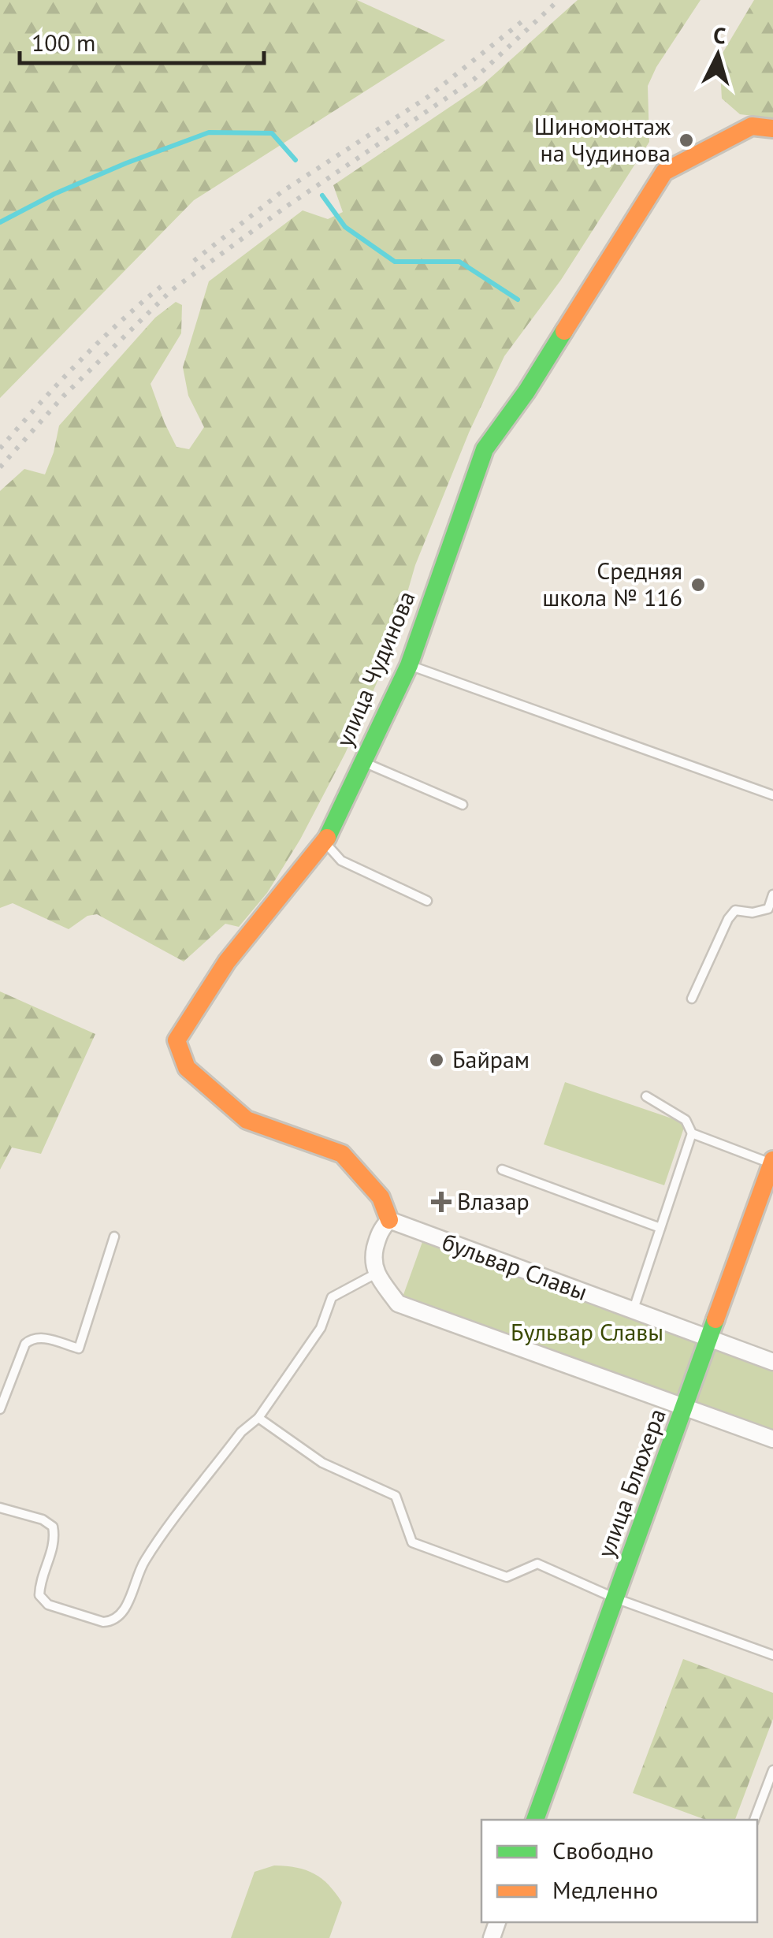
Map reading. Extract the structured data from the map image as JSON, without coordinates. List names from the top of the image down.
{
  "streets": {
    "street": ["улица Чудинова", "бульвар Славы", "улица Блюхера"]
  },
  "crossings": [
    ["улица Чудинова", "бульвар Славы"],
    ["бульвар Славы", "улица Блюхера"]
  ],
  "parks": ["Бульвар Славы"],
  "places": {
    "other": ["Шиномонтаж на Чудинова", "Средняя школа № 116", "Байрам"],
    "health": ["Влазар"]
  },
  "legend": ["Свободно", "Медленно"],
  "scale_bar": "100 m",
  "north": "top"
}
